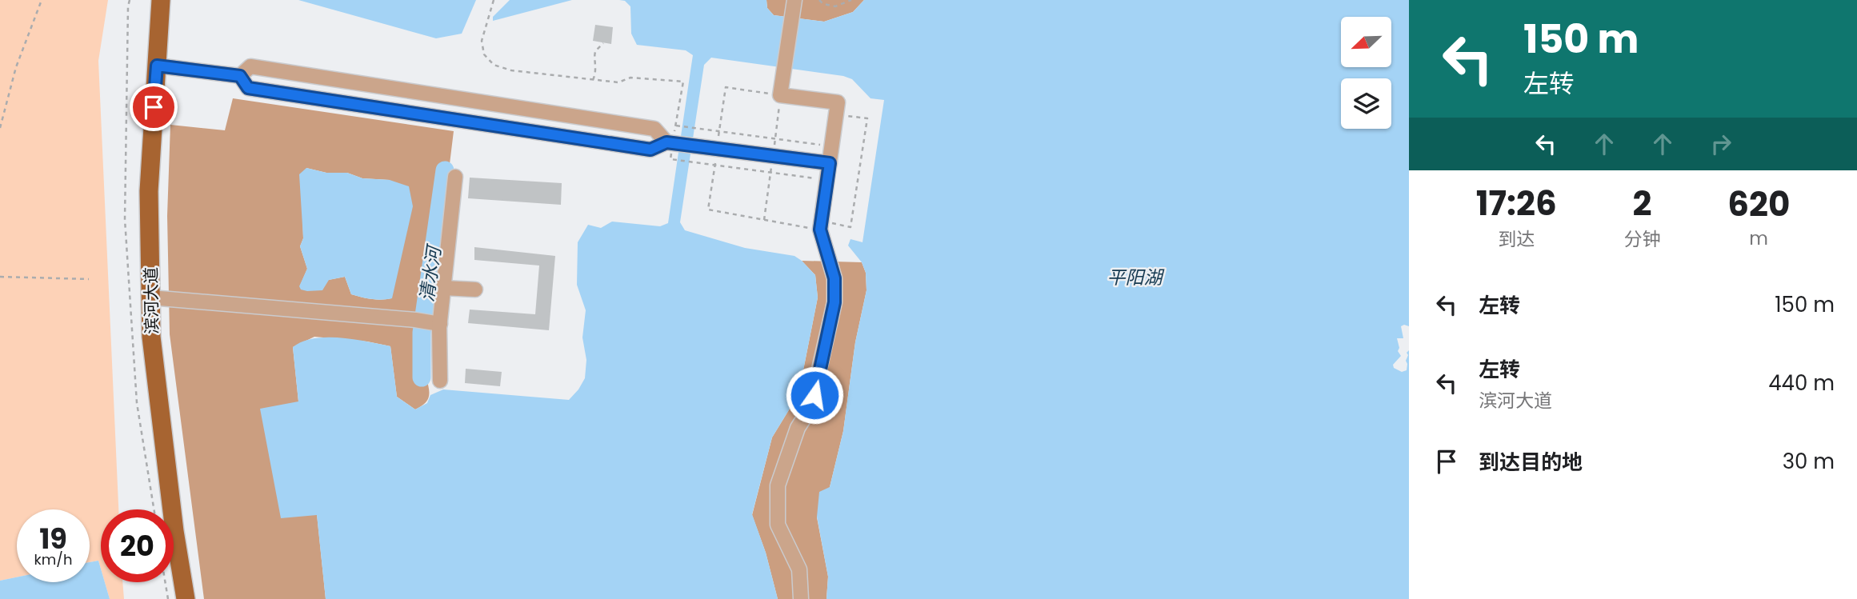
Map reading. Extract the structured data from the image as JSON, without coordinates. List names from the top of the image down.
{
  "streets": {
    "main road": ["滨河大道"]
  },
  "water": ["清水河", "平阳湖"],
  "north": "bottom left",
  "page": {
    "turn": ["150 m", "左转"],
    "eta": [
      "17:26",
      "到达",
      "2",
      "分钟",
      "620",
      "m"
    ],
    "list": [
      {
        "name": "左转",
        "value": "150 m"
      },
      {
        "name": "左转",
        "note": "滨河大道",
        "value": "440 m"
      },
      {
        "name": "到达目的地",
        "value": "30 m"
      }
    ],
    "speed": "19 km/h",
    "limit": "20"
  }
}
